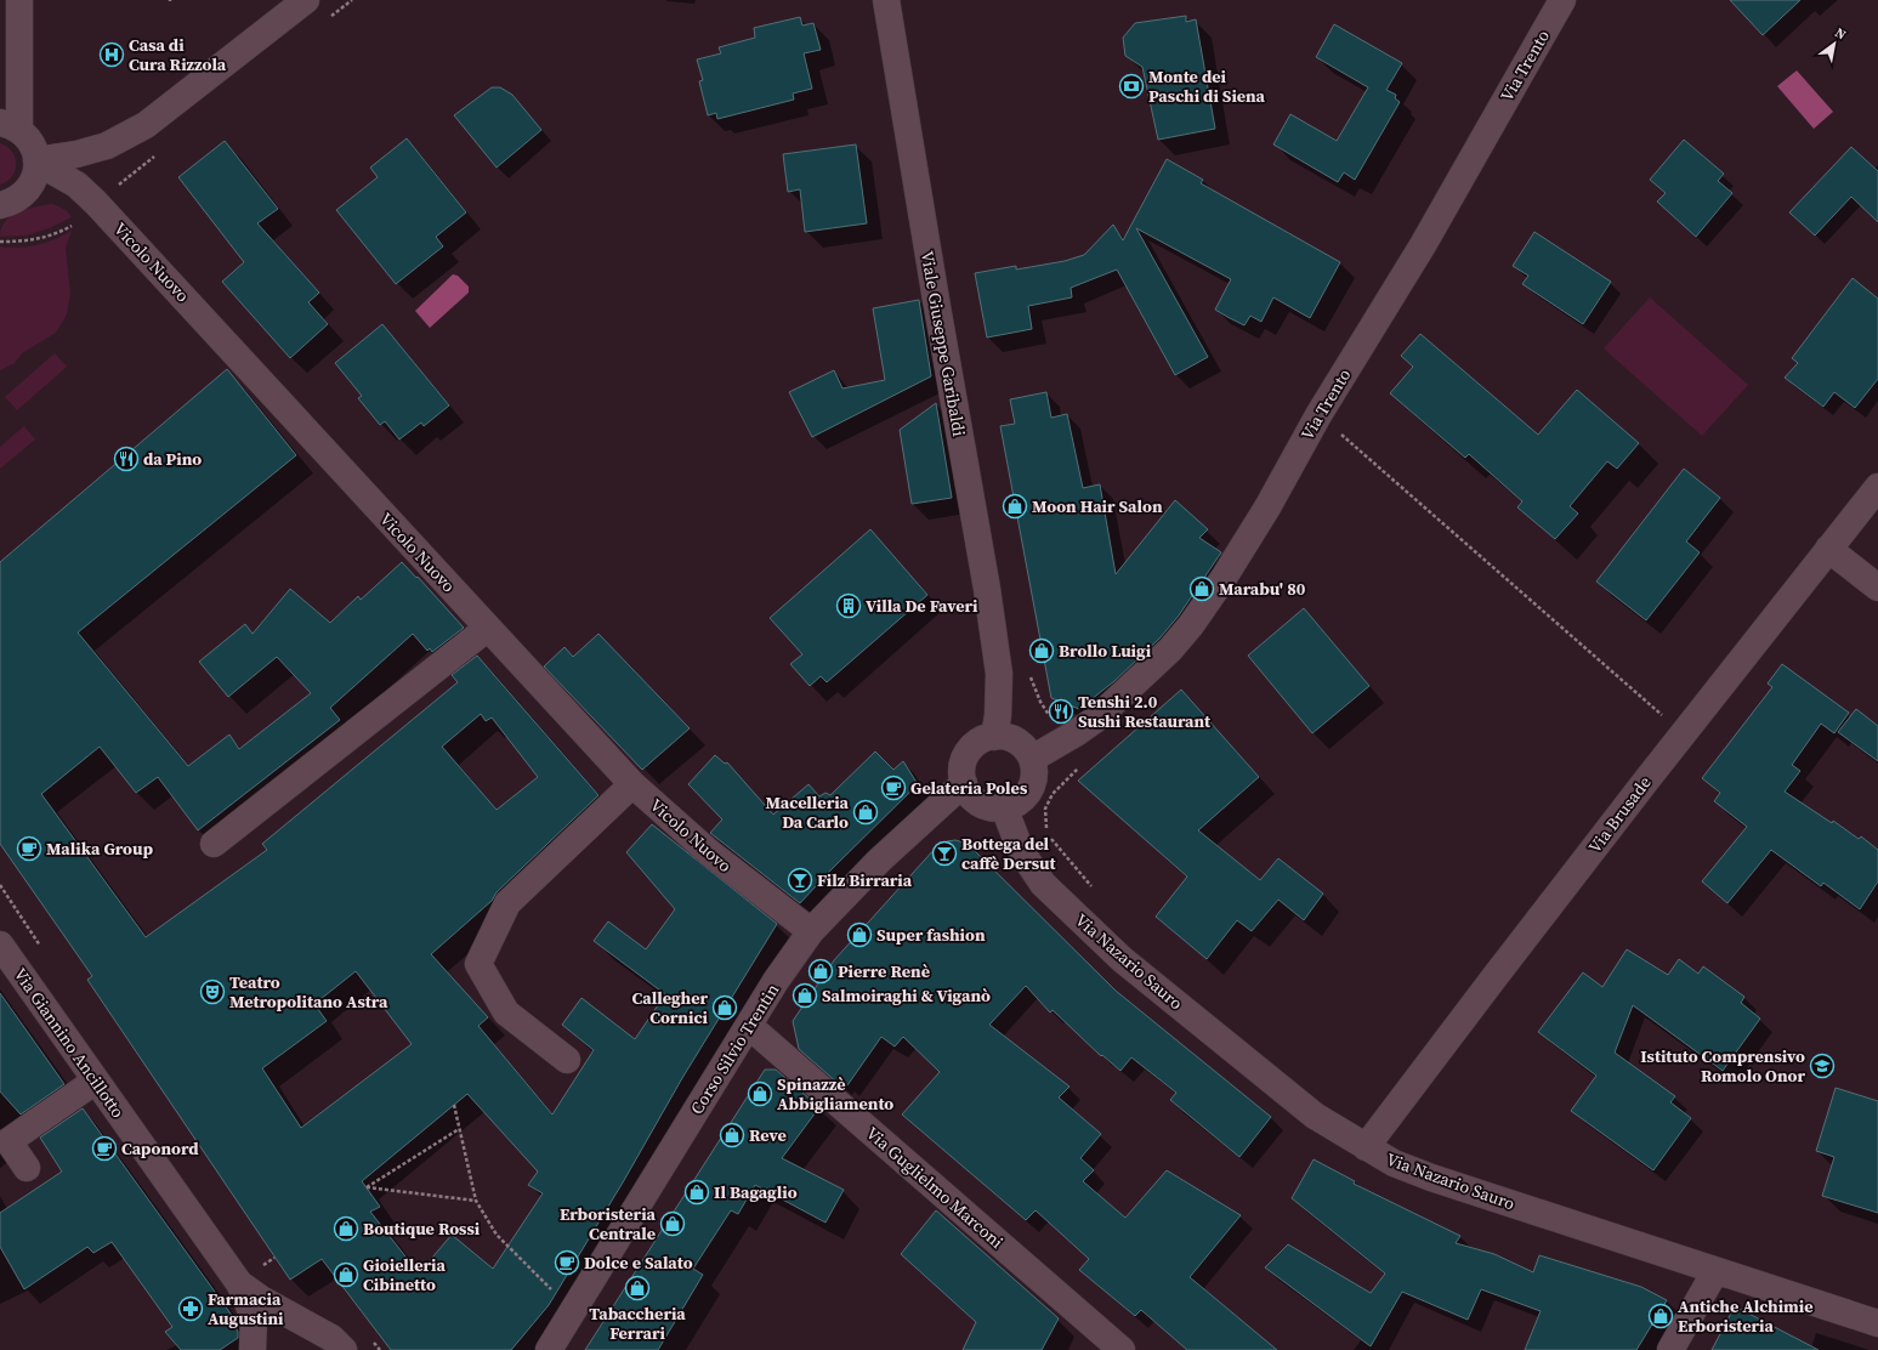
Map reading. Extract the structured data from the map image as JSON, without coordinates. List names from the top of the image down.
{
  "streets": {
    "street": [
      "Via Trento",
      "Vicolo Nuovo",
      "Viale Giuseppe Garibaldi",
      "Via Brusade",
      "Via Nazario Sauro",
      "Via Giannino Ancillotto",
      "Corso Silvio Trentin",
      "Via Guglielmo Marconi"
    ]
  },
  "crossings": [
    ["Via Trento", "Viale Giuseppe Garibaldi"],
    ["Via Trento", "Via Nazario Sauro"],
    ["Via Trento", "Corso Silvio Trentin"],
    ["Vicolo Nuovo", "Corso Silvio Trentin"],
    ["Viale Giuseppe Garibaldi", "Via Nazario Sauro"],
    ["Viale Giuseppe Garibaldi", "Corso Silvio Trentin"],
    ["Via Brusade", "Via Nazario Sauro"],
    ["Via Nazario Sauro", "Corso Silvio Trentin"],
    ["Corso Silvio Trentin", "Via Guglielmo Marconi"]
  ],
  "places": {
    "hospital": ["Casa di Cura Rizzola"],
    "bank": ["Monte dei Paschi di Siena"],
    "restaurant": ["da Pino", "Tenshi 2.0 Sushi Restaurant"],
    "shop": [
      "Moon Hair Salon",
      "Marabu' 80",
      "Brollo Luigi",
      "Macelleria Da Carlo",
      "Super fashion",
      "Pierre Renè",
      "Salmoiraghi & Viganò",
      "Callegher Cornici",
      "Spinazzè Abbigliamento",
      "Reve",
      "Il Bagaglio",
      "Erboristeria Centrale",
      "Boutique Rossi",
      "Gioielleria Cibinetto",
      "Tabaccheria Ferrari",
      "Antiche Alchimie Erboristeria"
    ],
    "building": ["Villa De Faveri"],
    "cafe": [
      "Gelateria Poles",
      "Malika Group",
      "Caponord",
      "Dolce e Salato"
    ],
    "bar": ["Bottega del caffè Dersut", "Filz Birraria"],
    "theatre": ["Teatro Metropolitano Astra"],
    "school or university": ["Istituto Comprensivo Romolo Onor"],
    "pharmacy": ["Farmacia Augustini"]
  },
  "north": "top right"
}
